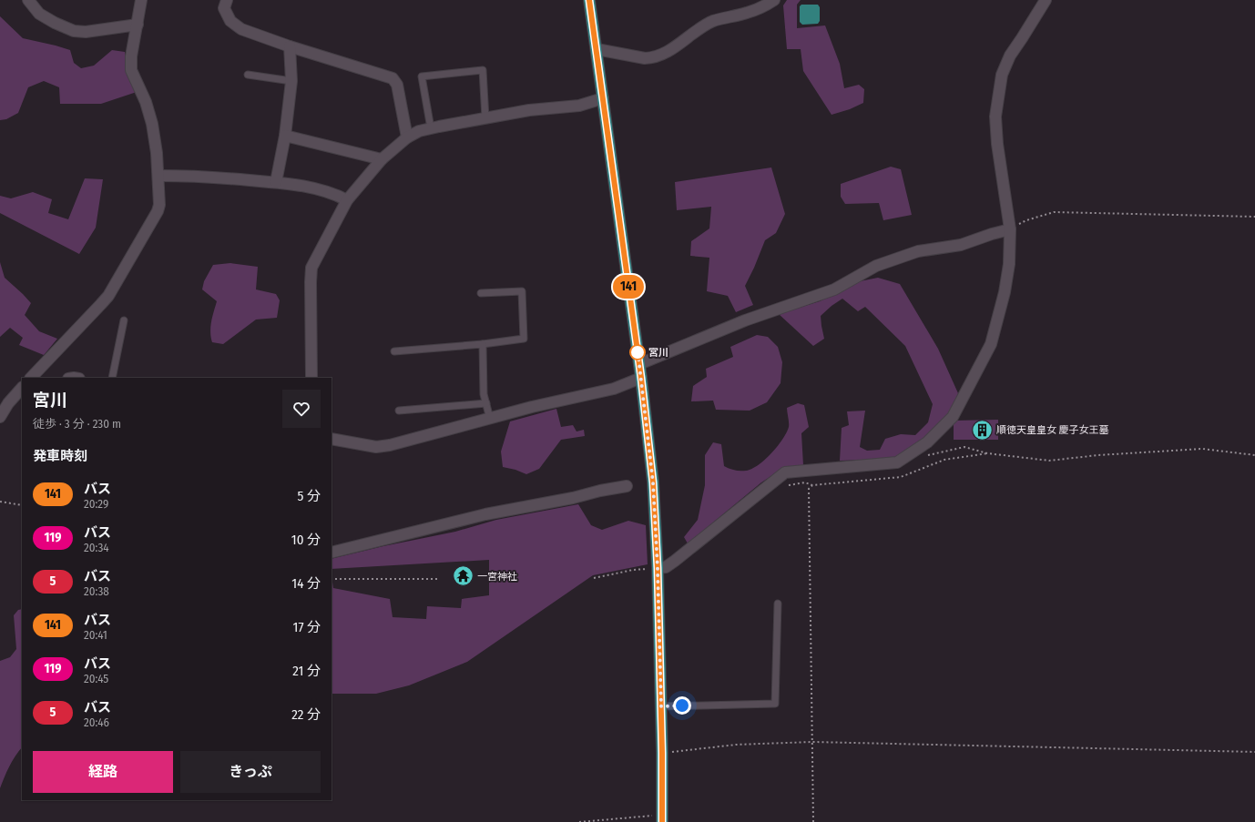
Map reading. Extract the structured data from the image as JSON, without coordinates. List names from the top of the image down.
{
  "places": {
    "other": ["宮川"],
    "building": ["順徳天皇皇女 慶子女王墓"],
    "temple": ["一宮神社"]
  },
  "lines": ["bus line 141"],
  "page": {
    "on_map": "141",
    "heading": [
      ["宮川", "徒歩 · 3 分 · 230 m"],
      "発車時刻"
    ],
    "list": [
      {
        "mark": "141",
        "name": "バス",
        "note": "20:29",
        "value": "5 分"
      },
      {
        "mark": "119",
        "name": "バス",
        "note": "20:34",
        "value": "10 分"
      },
      {
        "mark": "5",
        "name": "バス",
        "note": "20:38",
        "value": "14 分"
      },
      {
        "mark": "141",
        "name": "バス",
        "note": "20:41",
        "value": "17 分"
      },
      {
        "mark": "119",
        "name": "バス",
        "note": "20:45",
        "value": "21 分"
      },
      {
        "mark": "5",
        "name": "バス",
        "note": "20:46",
        "value": "22 分"
      }
    ],
    "buttons": ["経路", "きっぷ"]
  }
}
